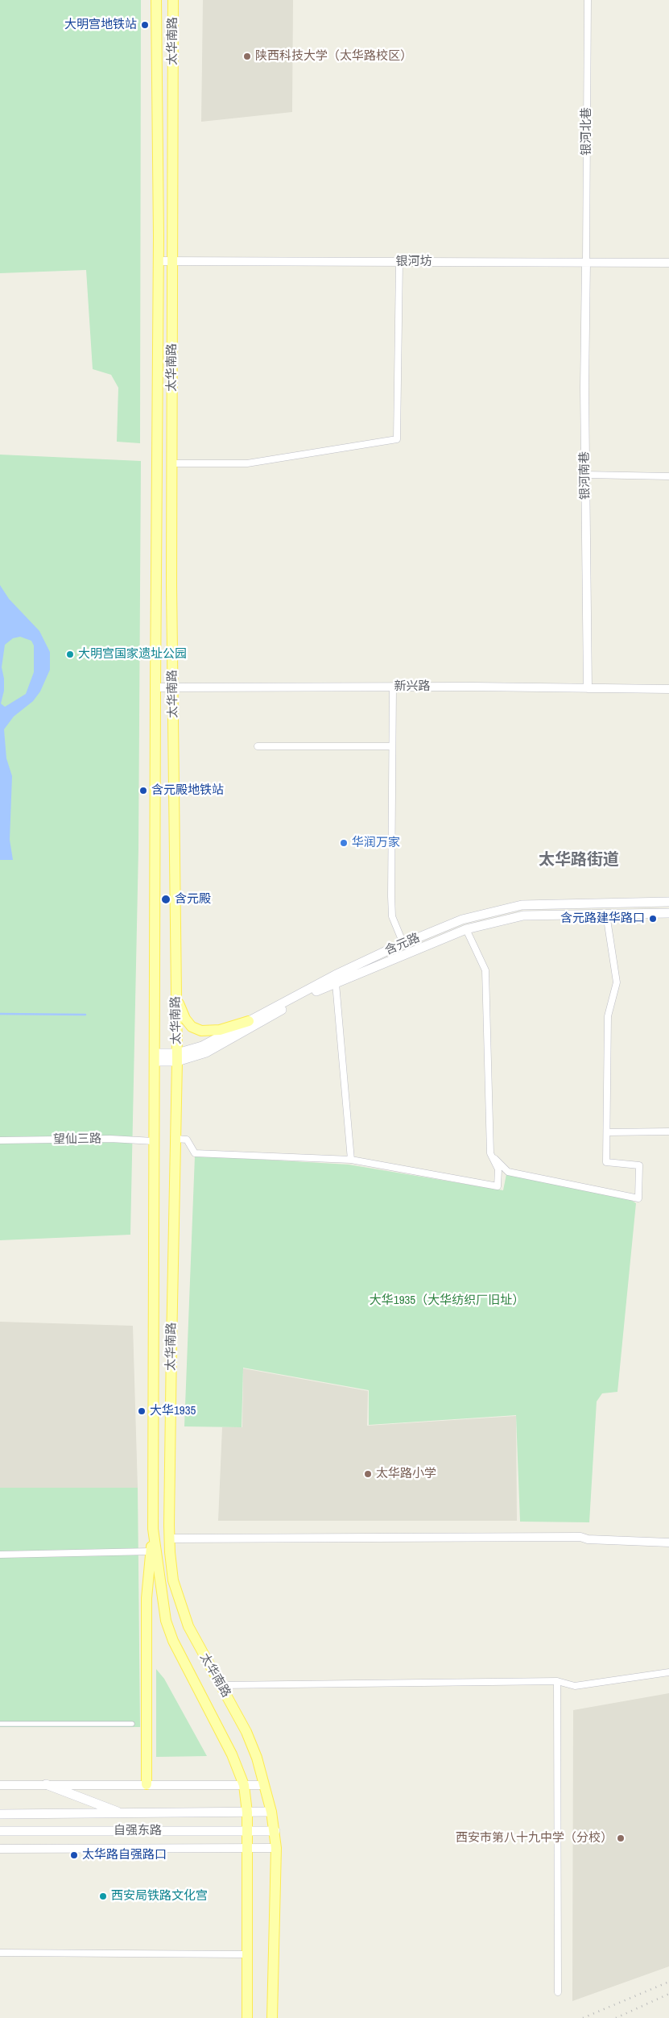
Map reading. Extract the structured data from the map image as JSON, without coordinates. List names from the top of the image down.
{
  "streets": {
    "main road": ["太华南路", "含元路", "自强东路"],
    "street": [
      "银河北巷",
      "银河坊",
      "银河南巷",
      "新兴路",
      "望仙三路"
    ]
  },
  "crossings": [
    ["太华南路", "银河坊"],
    ["太华南路", "新兴路"],
    ["太华南路", "含元路"],
    ["太华南路", "望仙三路"],
    ["太华南路", "自强东路"],
    ["银河北巷", "银河坊"],
    ["银河北巷", "银河南巷"],
    ["银河坊", "银河南巷"],
    ["银河南巷", "新兴路"]
  ],
  "districts": ["太华路街道"],
  "parks": ["大华1935（大华纺织厂旧址）"],
  "places": [
    "大明宫地铁站",
    "陕西科技大学（太华路校区）",
    "大明宫国家遗址公园",
    "含元殿地铁站",
    "华润万家",
    "含元殿",
    "含元路建华路口",
    "大华1935",
    "太华路小学",
    "西安市第八十九中学（分校）",
    "太华路自强路口",
    "西安局铁路文化宫"
  ]
}
